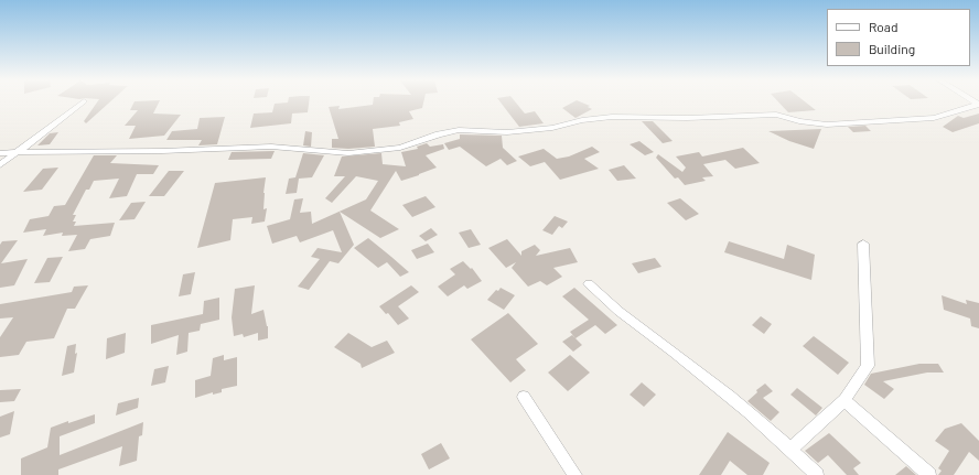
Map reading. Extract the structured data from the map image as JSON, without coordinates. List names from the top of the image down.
{
  "legend": ["Road", "Building"]
}
